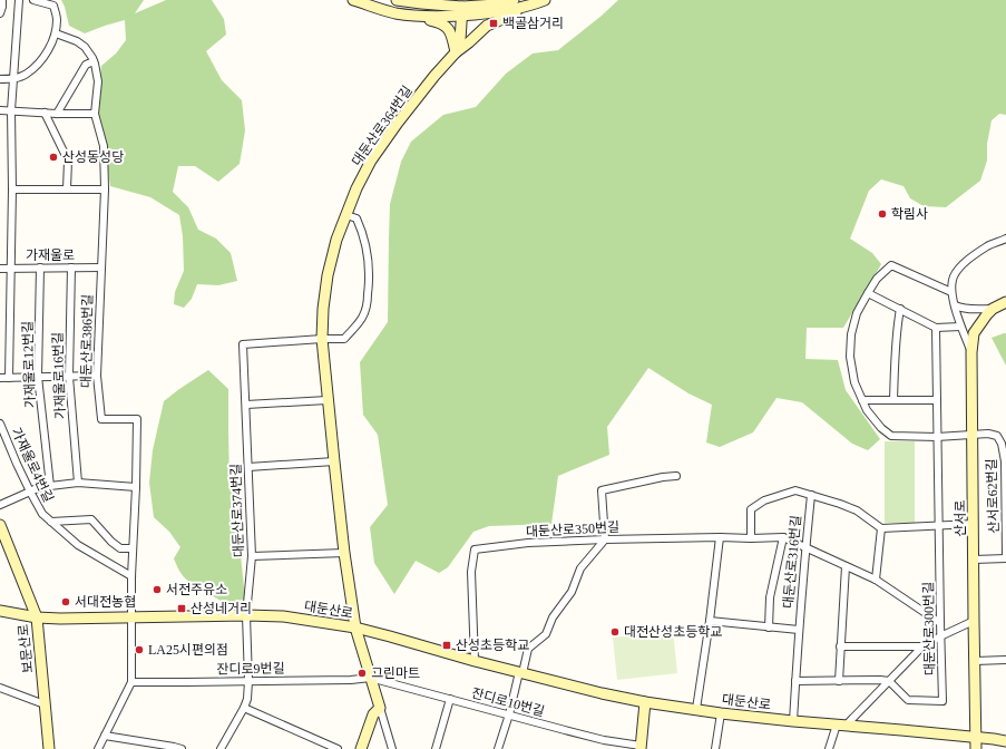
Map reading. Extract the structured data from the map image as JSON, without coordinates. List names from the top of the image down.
{
  "streets": {
    "main road": [
      "대둔산로364번길",
      "산서로",
      "대둔산로",
      "보문산로"
    ],
    "street": [
      "가재울로",
      "대둔산로386번길",
      "가재울로12번길",
      "가재울로16번길",
      "가재울로4번길",
      "산서로62번길",
      "대둔산로374번길",
      "대둔산로350번길",
      "대둔산로316번길",
      "대둔산로300번길",
      "잔디로9번길",
      "잔디로10번길"
    ]
  },
  "crossings": [
    ["대둔산로364번길", "대둔산로374번길"],
    ["대둔산로364번길", "대둔산로"],
    ["대둔산로364번길", "잔디로9번길"],
    ["대둔산로364번길", "잔디로10번길"],
    ["가재울로", "대둔산로386번길"],
    ["가재울로", "가재울로12번길"],
    ["가재울로", "가재울로16번길"],
    ["대둔산로386번길", "가재울로4번길"],
    ["대둔산로386번길", "대둔산로"],
    ["대둔산로386번길", "잔디로9번길"],
    ["산서로62번길", "산서로"],
    ["대둔산로374번길", "대둔산로"],
    ["대둔산로374번길", "잔디로9번길"],
    ["산서로", "대둔산로"],
    ["대둔산로350번길", "대둔산로316번길"],
    ["대둔산로350번길", "대둔산로"],
    ["대둔산로350번길", "대둔산로300번길"],
    ["대둔산로316번길", "대둔산로"],
    ["대둔산로", "보문산로"],
    ["잔디로9번길", "잔디로10번길"]
  ],
  "places": {
    "transit": ["백골삼거리", "산성네거리", "산성초등학교"],
    "other": [
      "산성동성당",
      "학림사",
      "서전주유소",
      "서대전농협",
      "대전산성초등학교",
      "LA25시편의점",
      "그린마트"
    ]
  }
}
